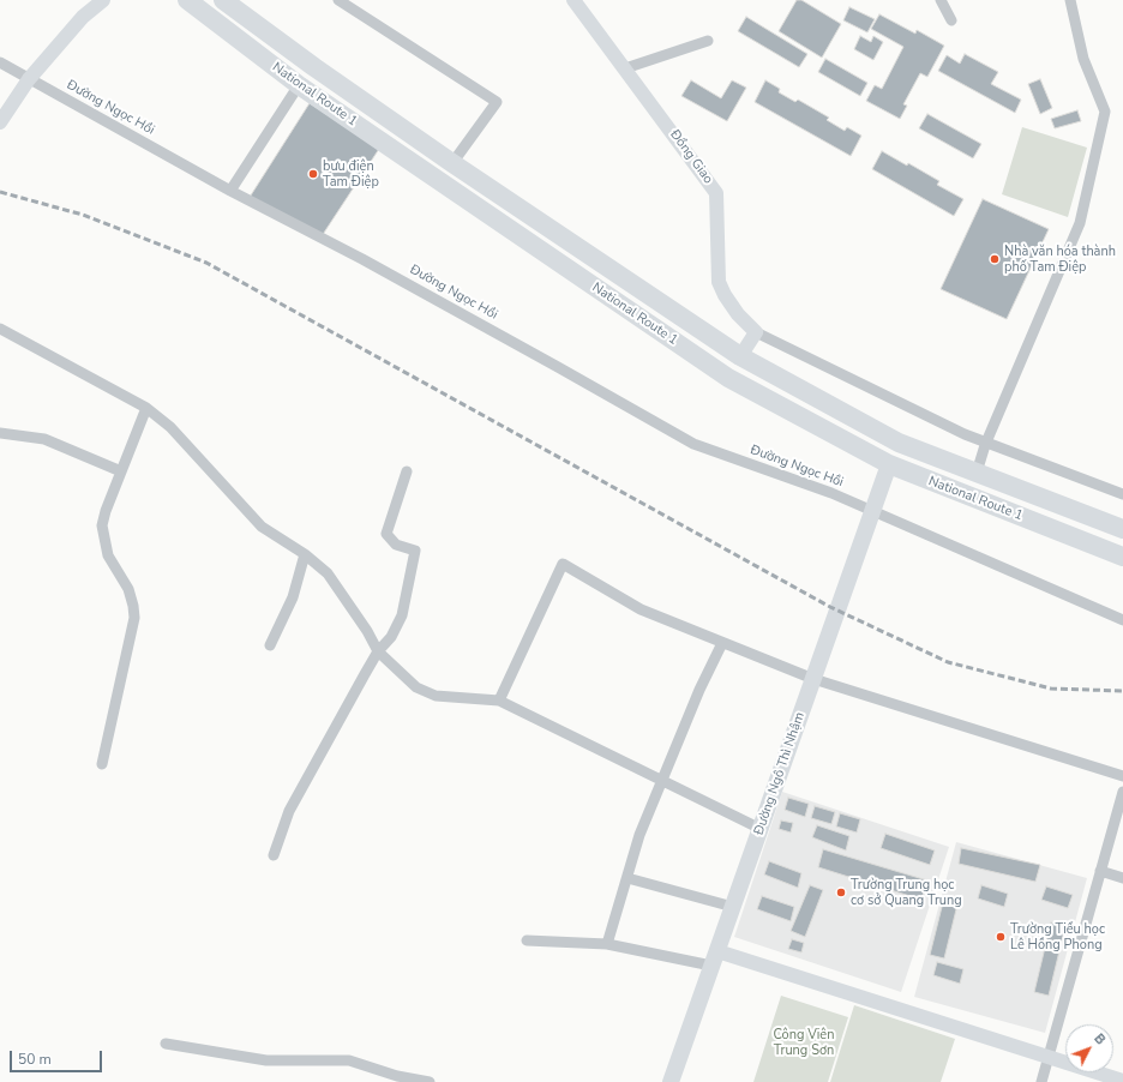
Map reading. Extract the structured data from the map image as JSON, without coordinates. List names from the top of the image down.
{
  "streets": {
    "highway": ["National Route 1"],
    "main road": ["Đường Ngô Thì Nhậm"],
    "street": ["Đường Ngọc Hồi", "Đồng Giao"]
  },
  "crossings": [
    ["National Route 1", "Đường Ngô Thì Nhậm"],
    ["Đường Ngọc Hồi", "Đường Ngô Thì Nhậm"]
  ],
  "parks": ["Công Viên Trung Sơn"],
  "places": [
    "bưu điện Tam Điệp",
    "Nhà văn hóa thành phố Tam Điệp",
    "Trường Trung học cơ sở Quang Trung",
    "Trường Tiểu học Lê Hồng Phong"
  ],
  "scale_bar": "50 m",
  "north": "top right"
}
